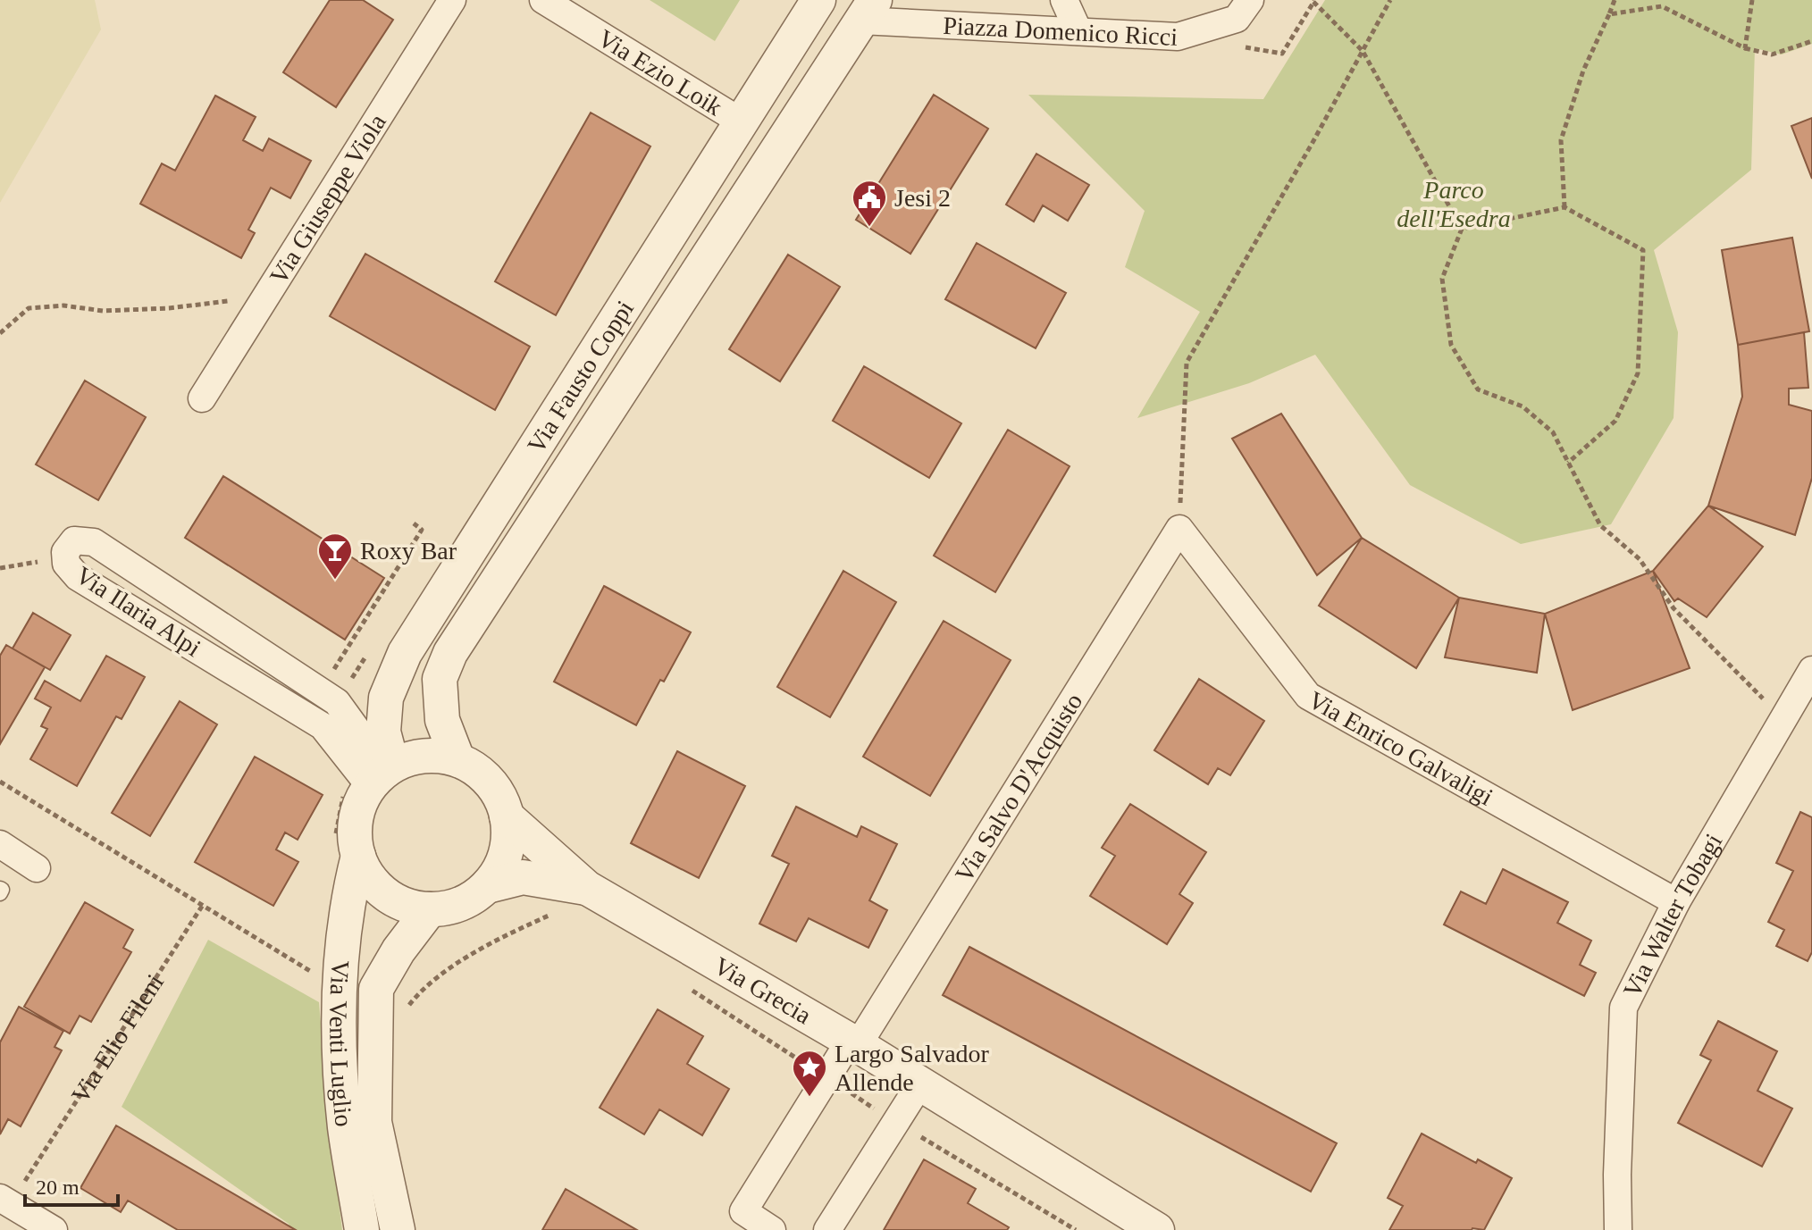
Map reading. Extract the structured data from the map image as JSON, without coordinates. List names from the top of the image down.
{
  "streets": {
    "street": [
      "Piazza Domenico Ricci",
      "Via Ezio Loik",
      "Via Giuseppe Viola",
      "Via Fausto Coppi",
      "Via Ilaria Alpi",
      "Via Enrico Galvaligi",
      "Via Salvo D'Acquisto",
      "Via Walter Tobagi",
      "Via Grecia",
      "Via Venti Luglio"
    ],
    "path": ["Via Elio Fileni"]
  },
  "crossings": [
    ["Piazza Domenico Ricci", "Via Fausto Coppi"],
    ["Via Ezio Loik", "Via Fausto Coppi"],
    ["Via Fausto Coppi", "Via Ilaria Alpi"],
    ["Via Fausto Coppi", "Via Grecia"],
    ["Via Fausto Coppi", "Via Venti Luglio"],
    ["Via Ilaria Alpi", "Via Grecia"],
    ["Via Ilaria Alpi", "Via Venti Luglio"],
    ["Via Enrico Galvaligi", "Via Salvo D'Acquisto"],
    ["Via Enrico Galvaligi", "Via Walter Tobagi"],
    ["Via Salvo D'Acquisto", "Via Grecia"],
    ["Via Grecia", "Via Venti Luglio"]
  ],
  "parks": ["Parco dell'Esedra"],
  "places": {
    "public building": ["Jesi 2"],
    "bar": ["Roxy Bar"],
    "place": ["Largo Salvador Allende"]
  },
  "scale_bar": "20 m"
}
